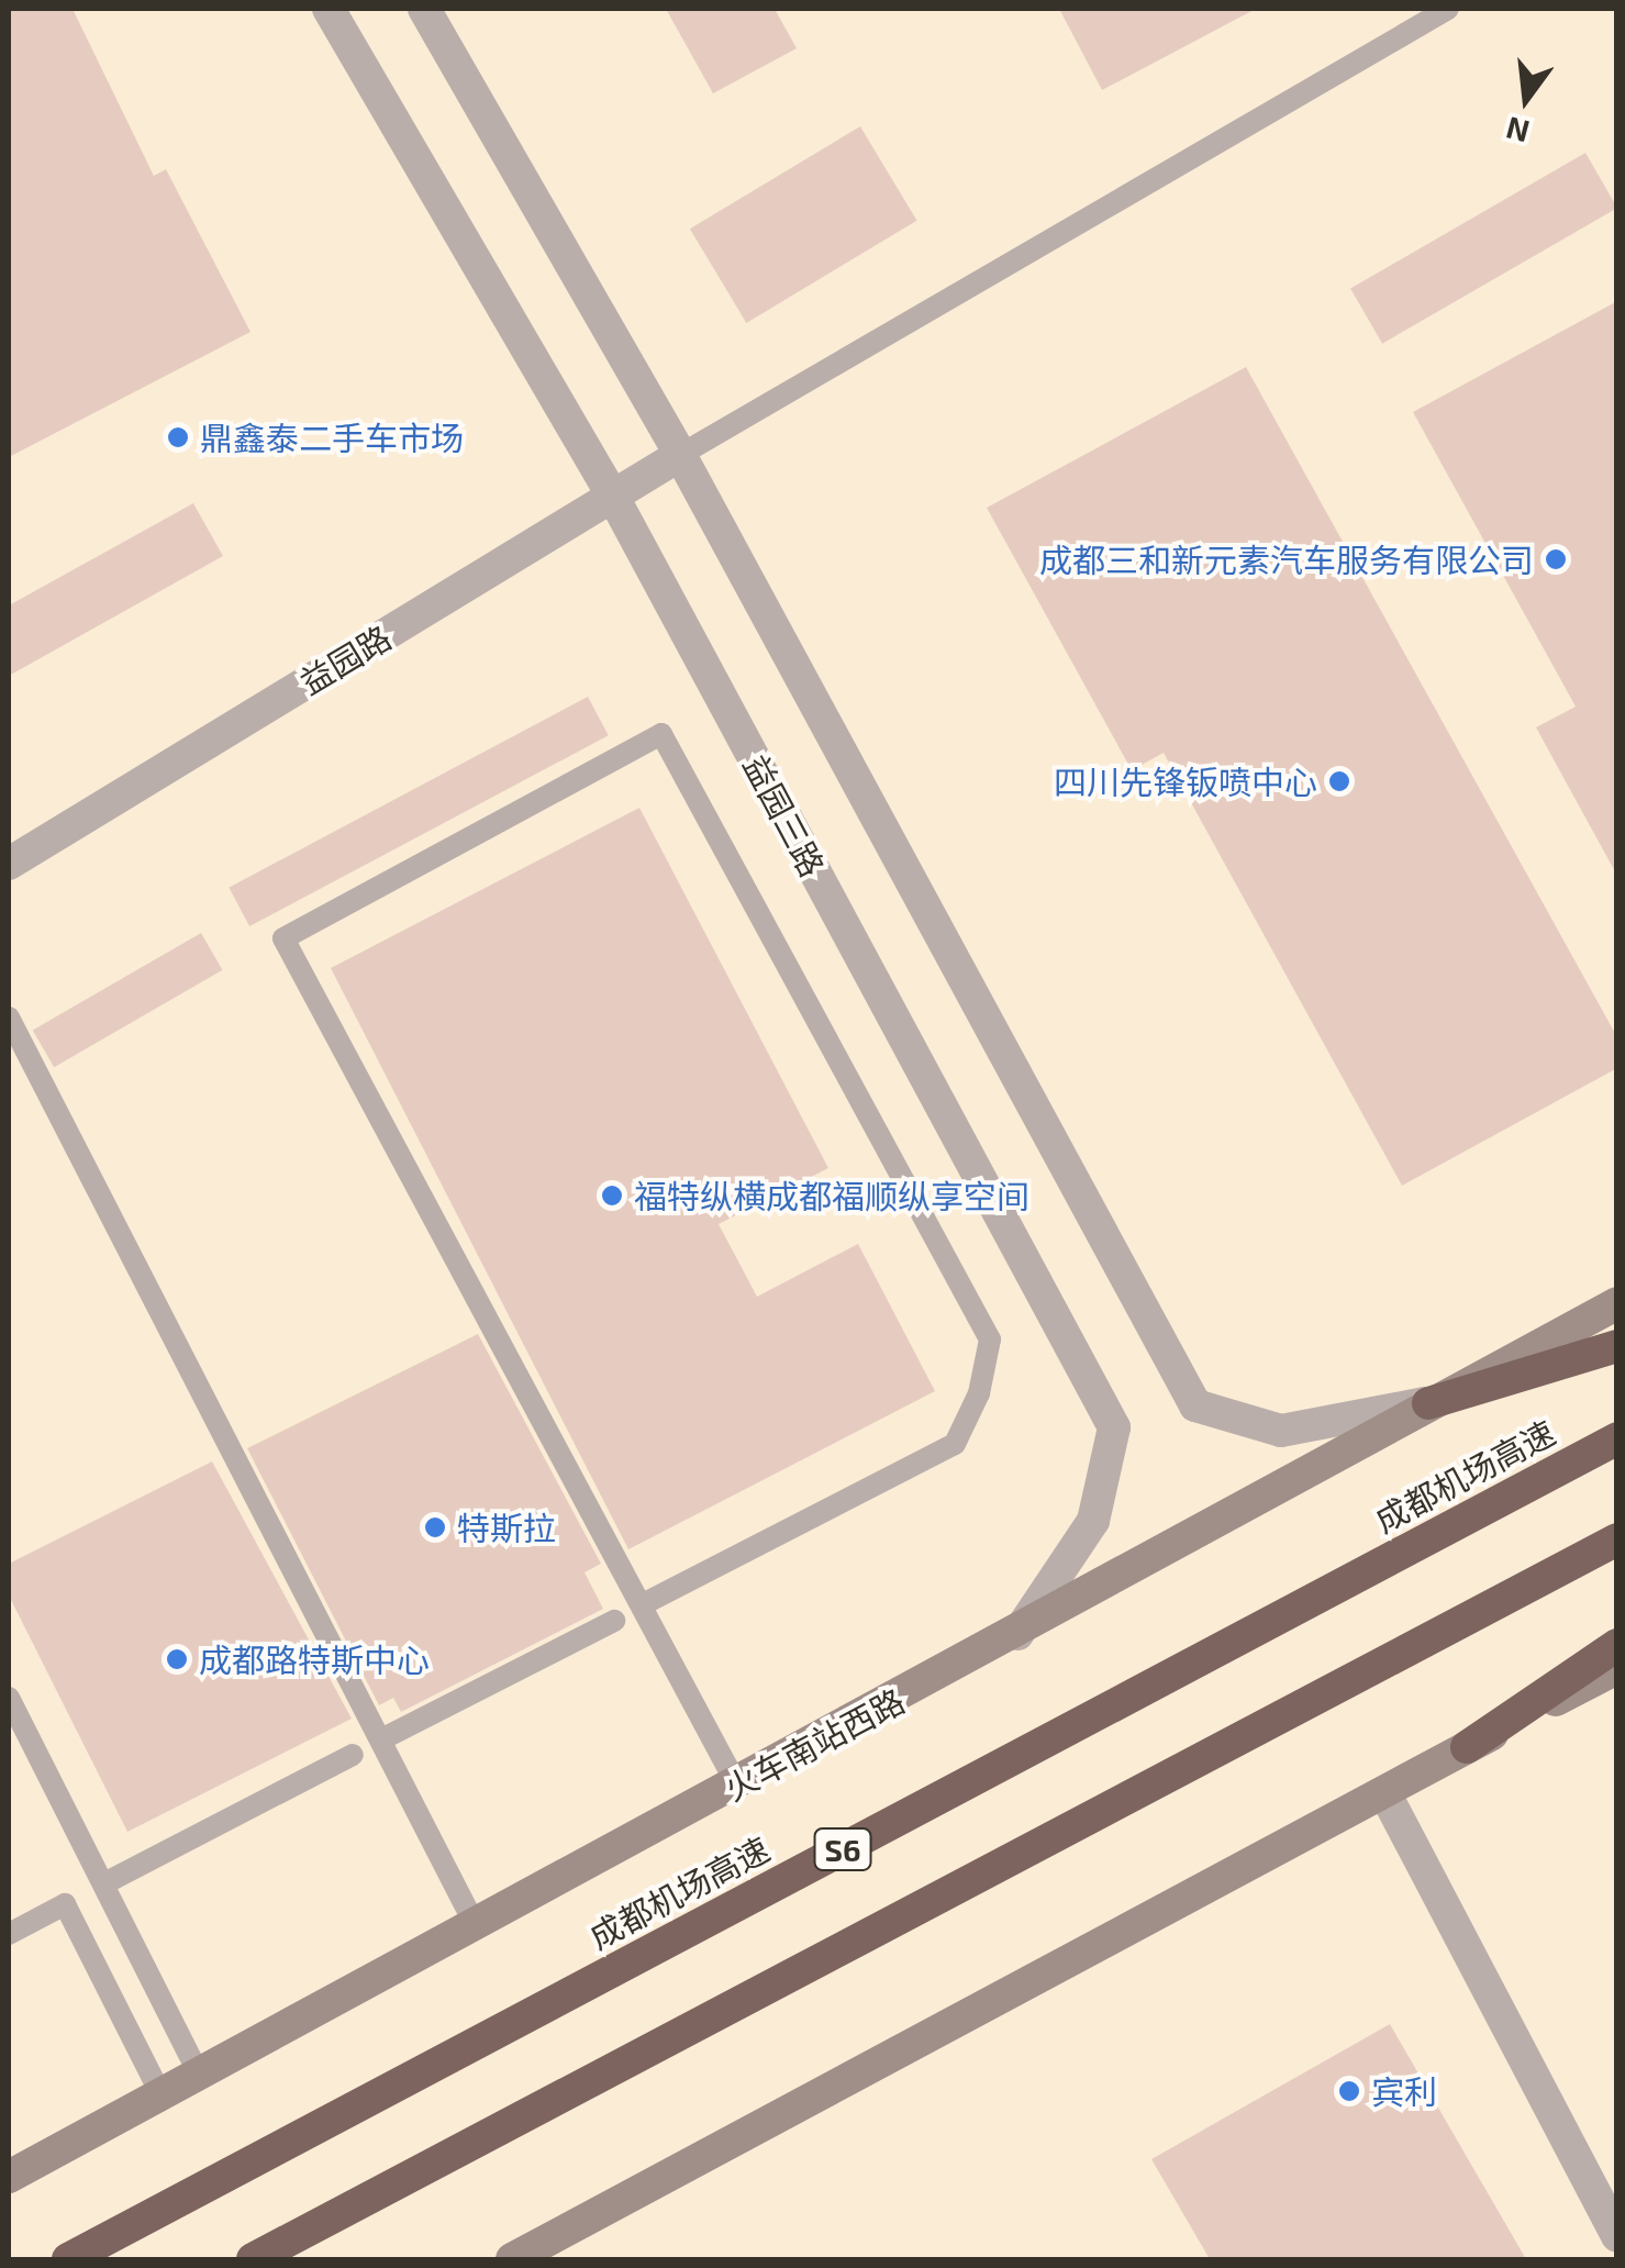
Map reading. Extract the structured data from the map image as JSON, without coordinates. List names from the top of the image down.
{
  "streets": {
    "highway": ["成都机场高速", "S6"],
    "main road": ["火车南站西路"],
    "street": ["益园路", "益园三路"]
  },
  "crossings": [
    ["益园路", "益园三路"],
    ["益园三路", "火车南站西路"]
  ],
  "places": [
    "鼎鑫泰二手车市场",
    "成都三和新元素汽车服务有限公司",
    "四川先锋钣喷中心",
    "福特纵横成都福顺纵享空间",
    "特斯拉",
    "成都路特斯中心",
    "宾利"
  ],
  "north": "bottom"
}
